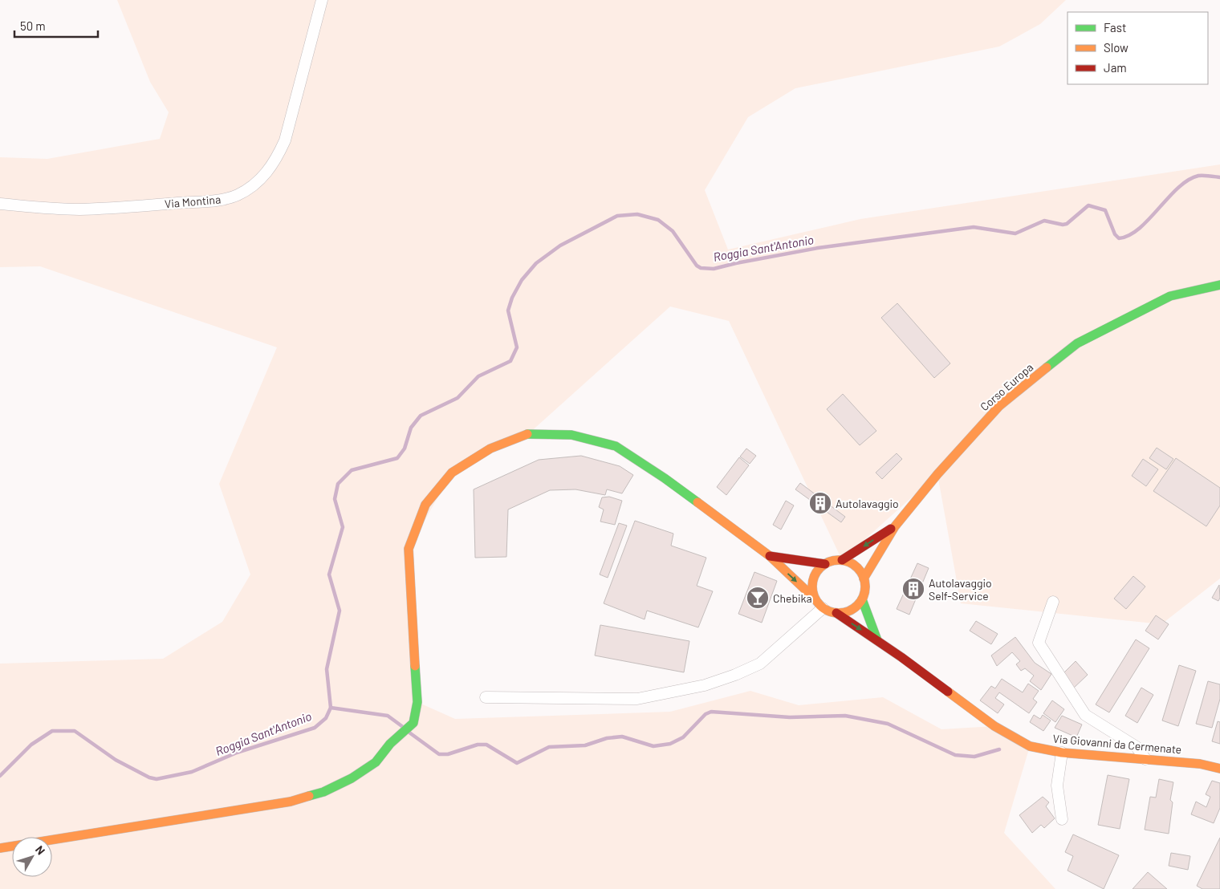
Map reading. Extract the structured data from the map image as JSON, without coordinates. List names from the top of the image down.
{
  "streets": {
    "main road": ["Corso Europa", "Via Giovanni da Cermenate"],
    "street": ["Via Montina"]
  },
  "crossings": [
    ["Corso Europa", "Via Giovanni da Cermenate"]
  ],
  "water": ["Roggia Sant'Antonio"],
  "places": {
    "building": ["Autolavaggio", "Autolavaggio Self-Service"],
    "bar": ["Chebika"]
  },
  "legend": ["Fast", "Slow", "Jam"],
  "scale_bar": "50 m",
  "north": "top right"
}
